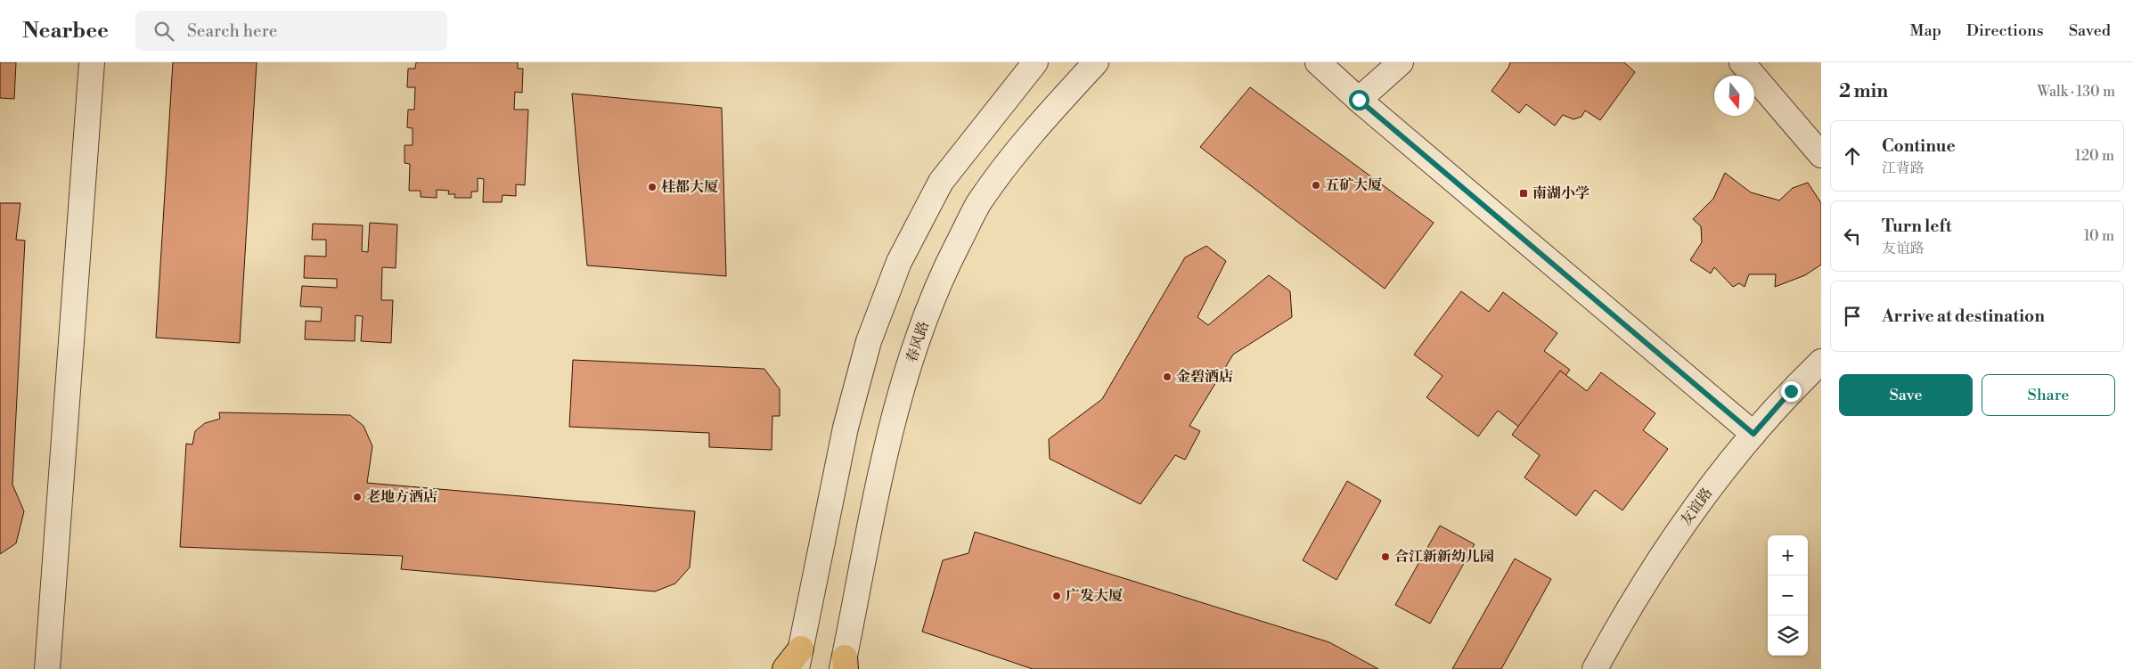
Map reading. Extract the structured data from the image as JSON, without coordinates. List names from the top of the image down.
{
  "streets": {
    "street": ["春风路", "友谊路"]
  },
  "places": {
    "other": [
      "五矿大厦",
      "桂都大厦",
      "金碧酒店",
      "老地方酒店",
      "合江新新幼儿园",
      "广发大厦"
    ],
    "transit": ["南湖小学"]
  },
  "north": "bottom",
  "page": {
    "header": "Nearbee",
    "search": "Search here",
    "nav": ["Map", "Directions", "Saved"],
    "heading": ["2 min", "Walk · 130 m"],
    "list": [
      ["Continue", "江背路", "120 m"],
      ["Turn left", "友谊路", "10 m"],
      "Arrive at destination"
    ],
    "buttons": ["Save", "Share"],
    "map_buttons": ["+", "−"]
  }
}
